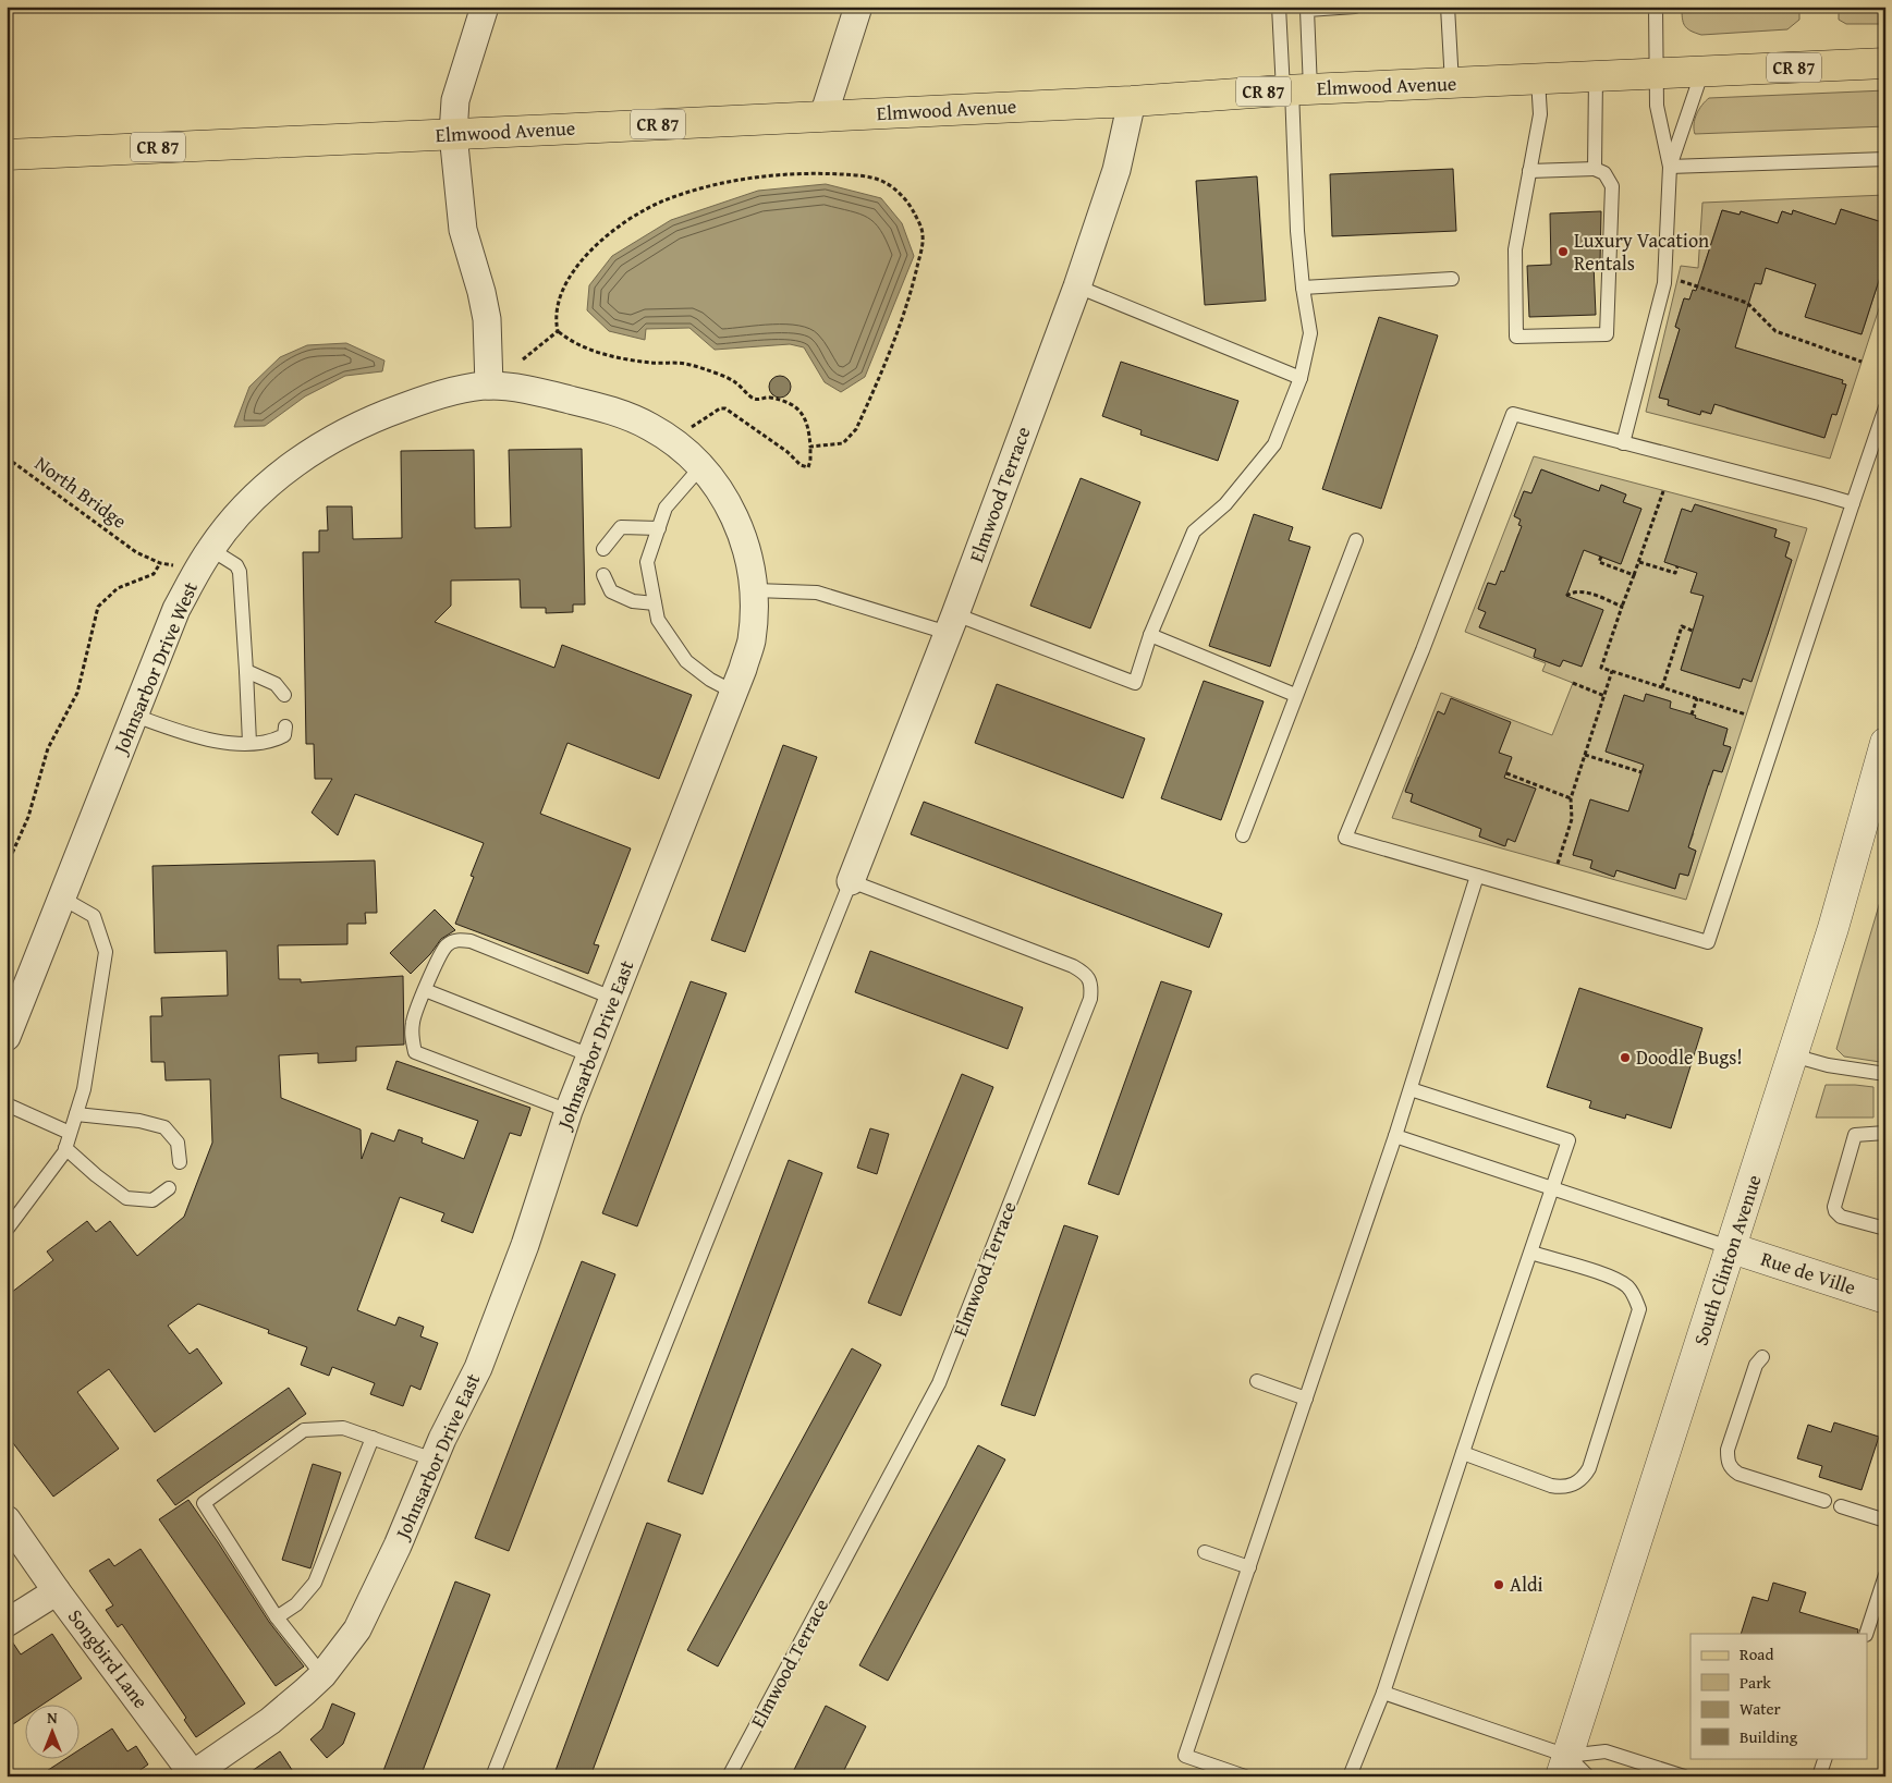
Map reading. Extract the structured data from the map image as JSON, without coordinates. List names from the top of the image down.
{
  "streets": {
    "main road": ["CR 87", "Elmwood Avenue"],
    "street": [
      "Elmwood Terrace",
      "Johnsarbor Drive West",
      "Johnsarbor Drive East",
      "South Clinton Avenue",
      "Rue de Ville",
      "Songbird Lane"
    ],
    "path": ["North Bridge"]
  },
  "crossings": [
    ["Elmwood Avenue", "Elmwood Terrace"],
    ["Johnsarbor Drive West", "Johnsarbor Drive East"],
    ["Johnsarbor Drive East", "Songbird Lane"],
    ["South Clinton Avenue", "Rue de Ville"]
  ],
  "places": ["Luxury Vacation Rentals", "Doodle Bugs!", "Aldi"],
  "legend": [
    "Road",
    "Park",
    "Water",
    "Building"
  ],
  "north": "top"
}
